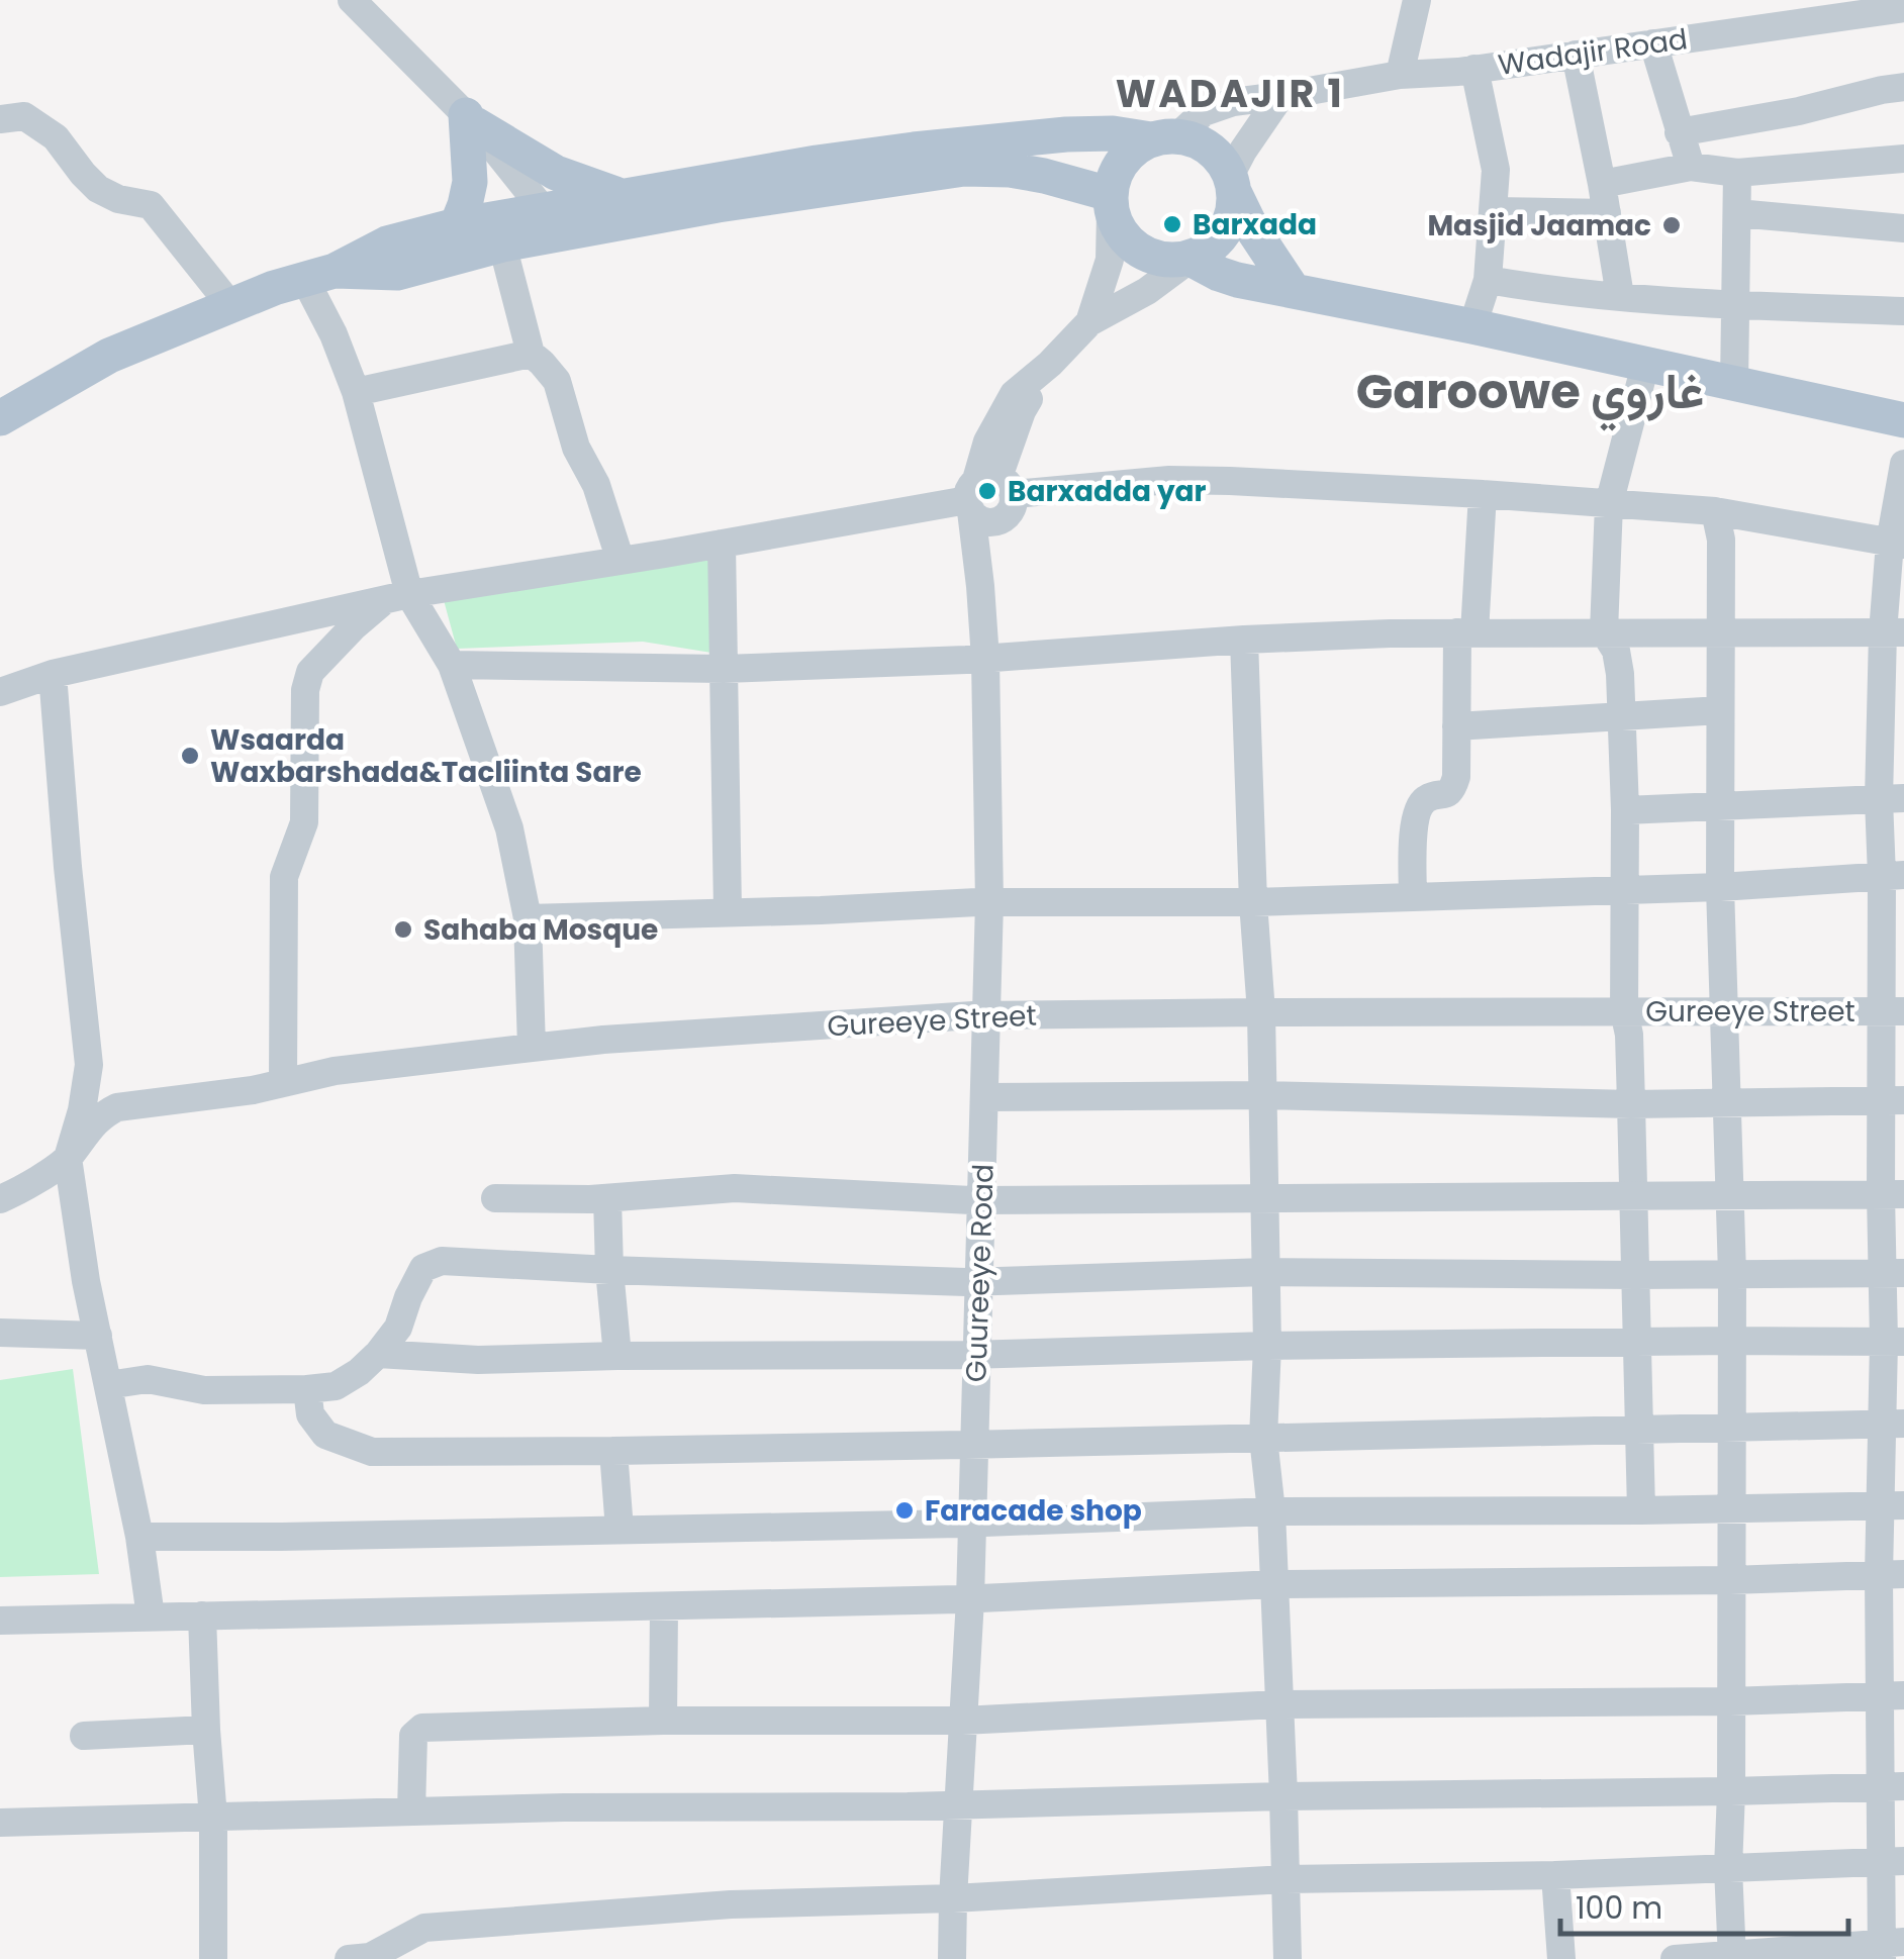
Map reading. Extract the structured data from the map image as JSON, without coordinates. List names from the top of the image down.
{
  "streets": {
    "street": ["Wadajir Road", "Gureeye Street", "Guureeye Road"]
  },
  "crossings": [
    ["Gureeye Street", "Guureeye Road"]
  ],
  "districts": ["WADAJIR 1", "Garoowe غاروي"],
  "places": [
    "Barxada",
    "Masjid Jaamac",
    "Barxadda yar",
    "Wsaarda Waxbarshada&Tacliinta Sare",
    "Sahaba Mosque",
    "Faracade shop"
  ],
  "scale_bar": "100 m"
}
